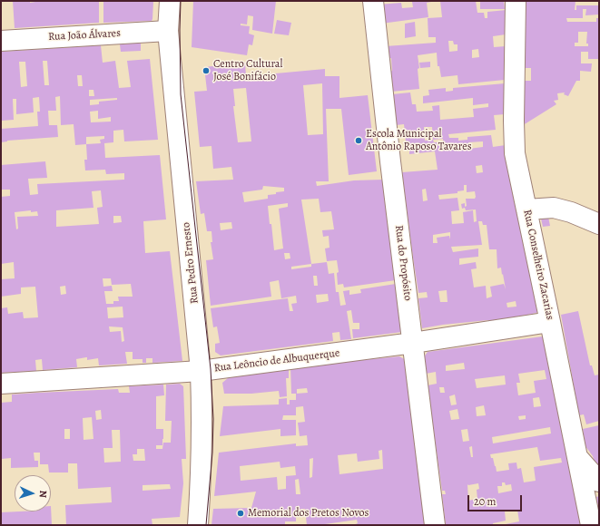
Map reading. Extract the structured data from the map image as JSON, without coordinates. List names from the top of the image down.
{
  "streets": {
    "street": [
      "Rua João Álvares",
      "Rua Pedro Ernesto",
      "Rua do Propósito",
      "Rua Conselheiro Zacarias",
      "Rua Leôncio de Albuquerque"
    ]
  },
  "crossings": [
    ["Rua João Álvares", "Rua Pedro Ernesto"],
    ["Rua Pedro Ernesto", "Rua Leôncio de Albuquerque"],
    ["Rua do Propósito", "Rua Leôncio de Albuquerque"],
    ["Rua Conselheiro Zacarias", "Rua Leôncio de Albuquerque"]
  ],
  "places": ["Centro Cultural José Bonifácio", "Escola Municipal Antônio Raposo Tavares", "Memorial dos Pretos Novos"],
  "scale_bar": "20 m",
  "north": "right"
}
